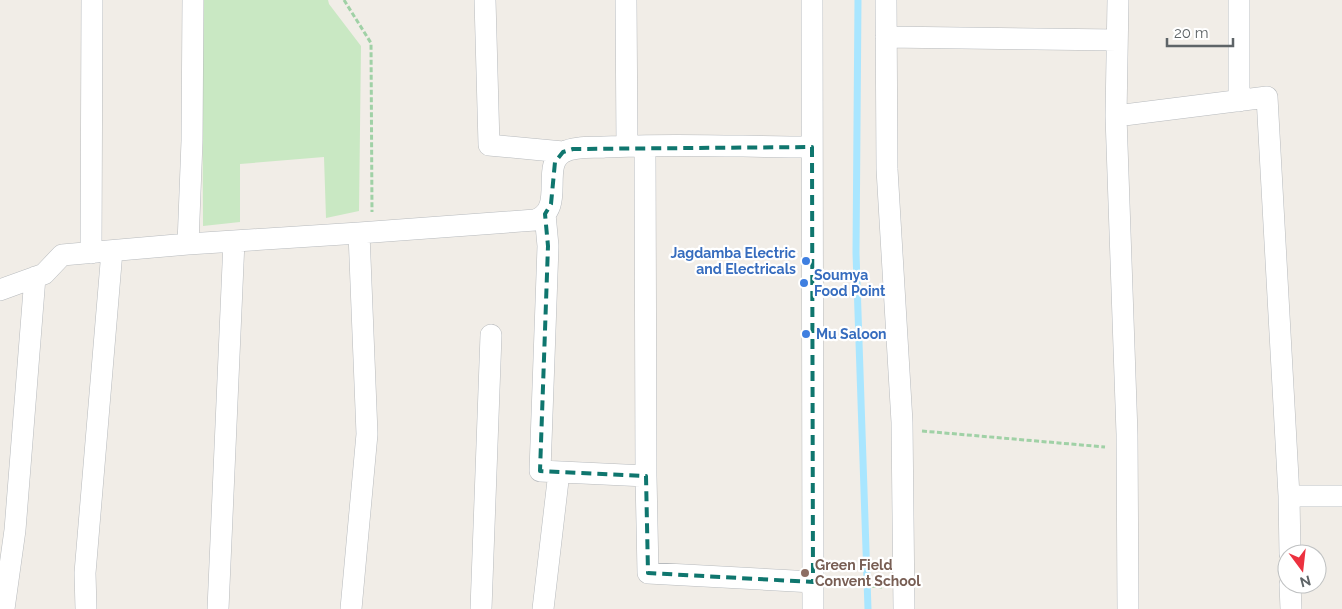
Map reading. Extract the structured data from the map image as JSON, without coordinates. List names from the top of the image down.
{
  "places": [
    "Jagdamba Electric and Electricals",
    "Soumya Food Point",
    "Mu Saloon",
    "Green Field Convent School"
  ],
  "scale_bar": "20 m",
  "north": "bottom"
}
